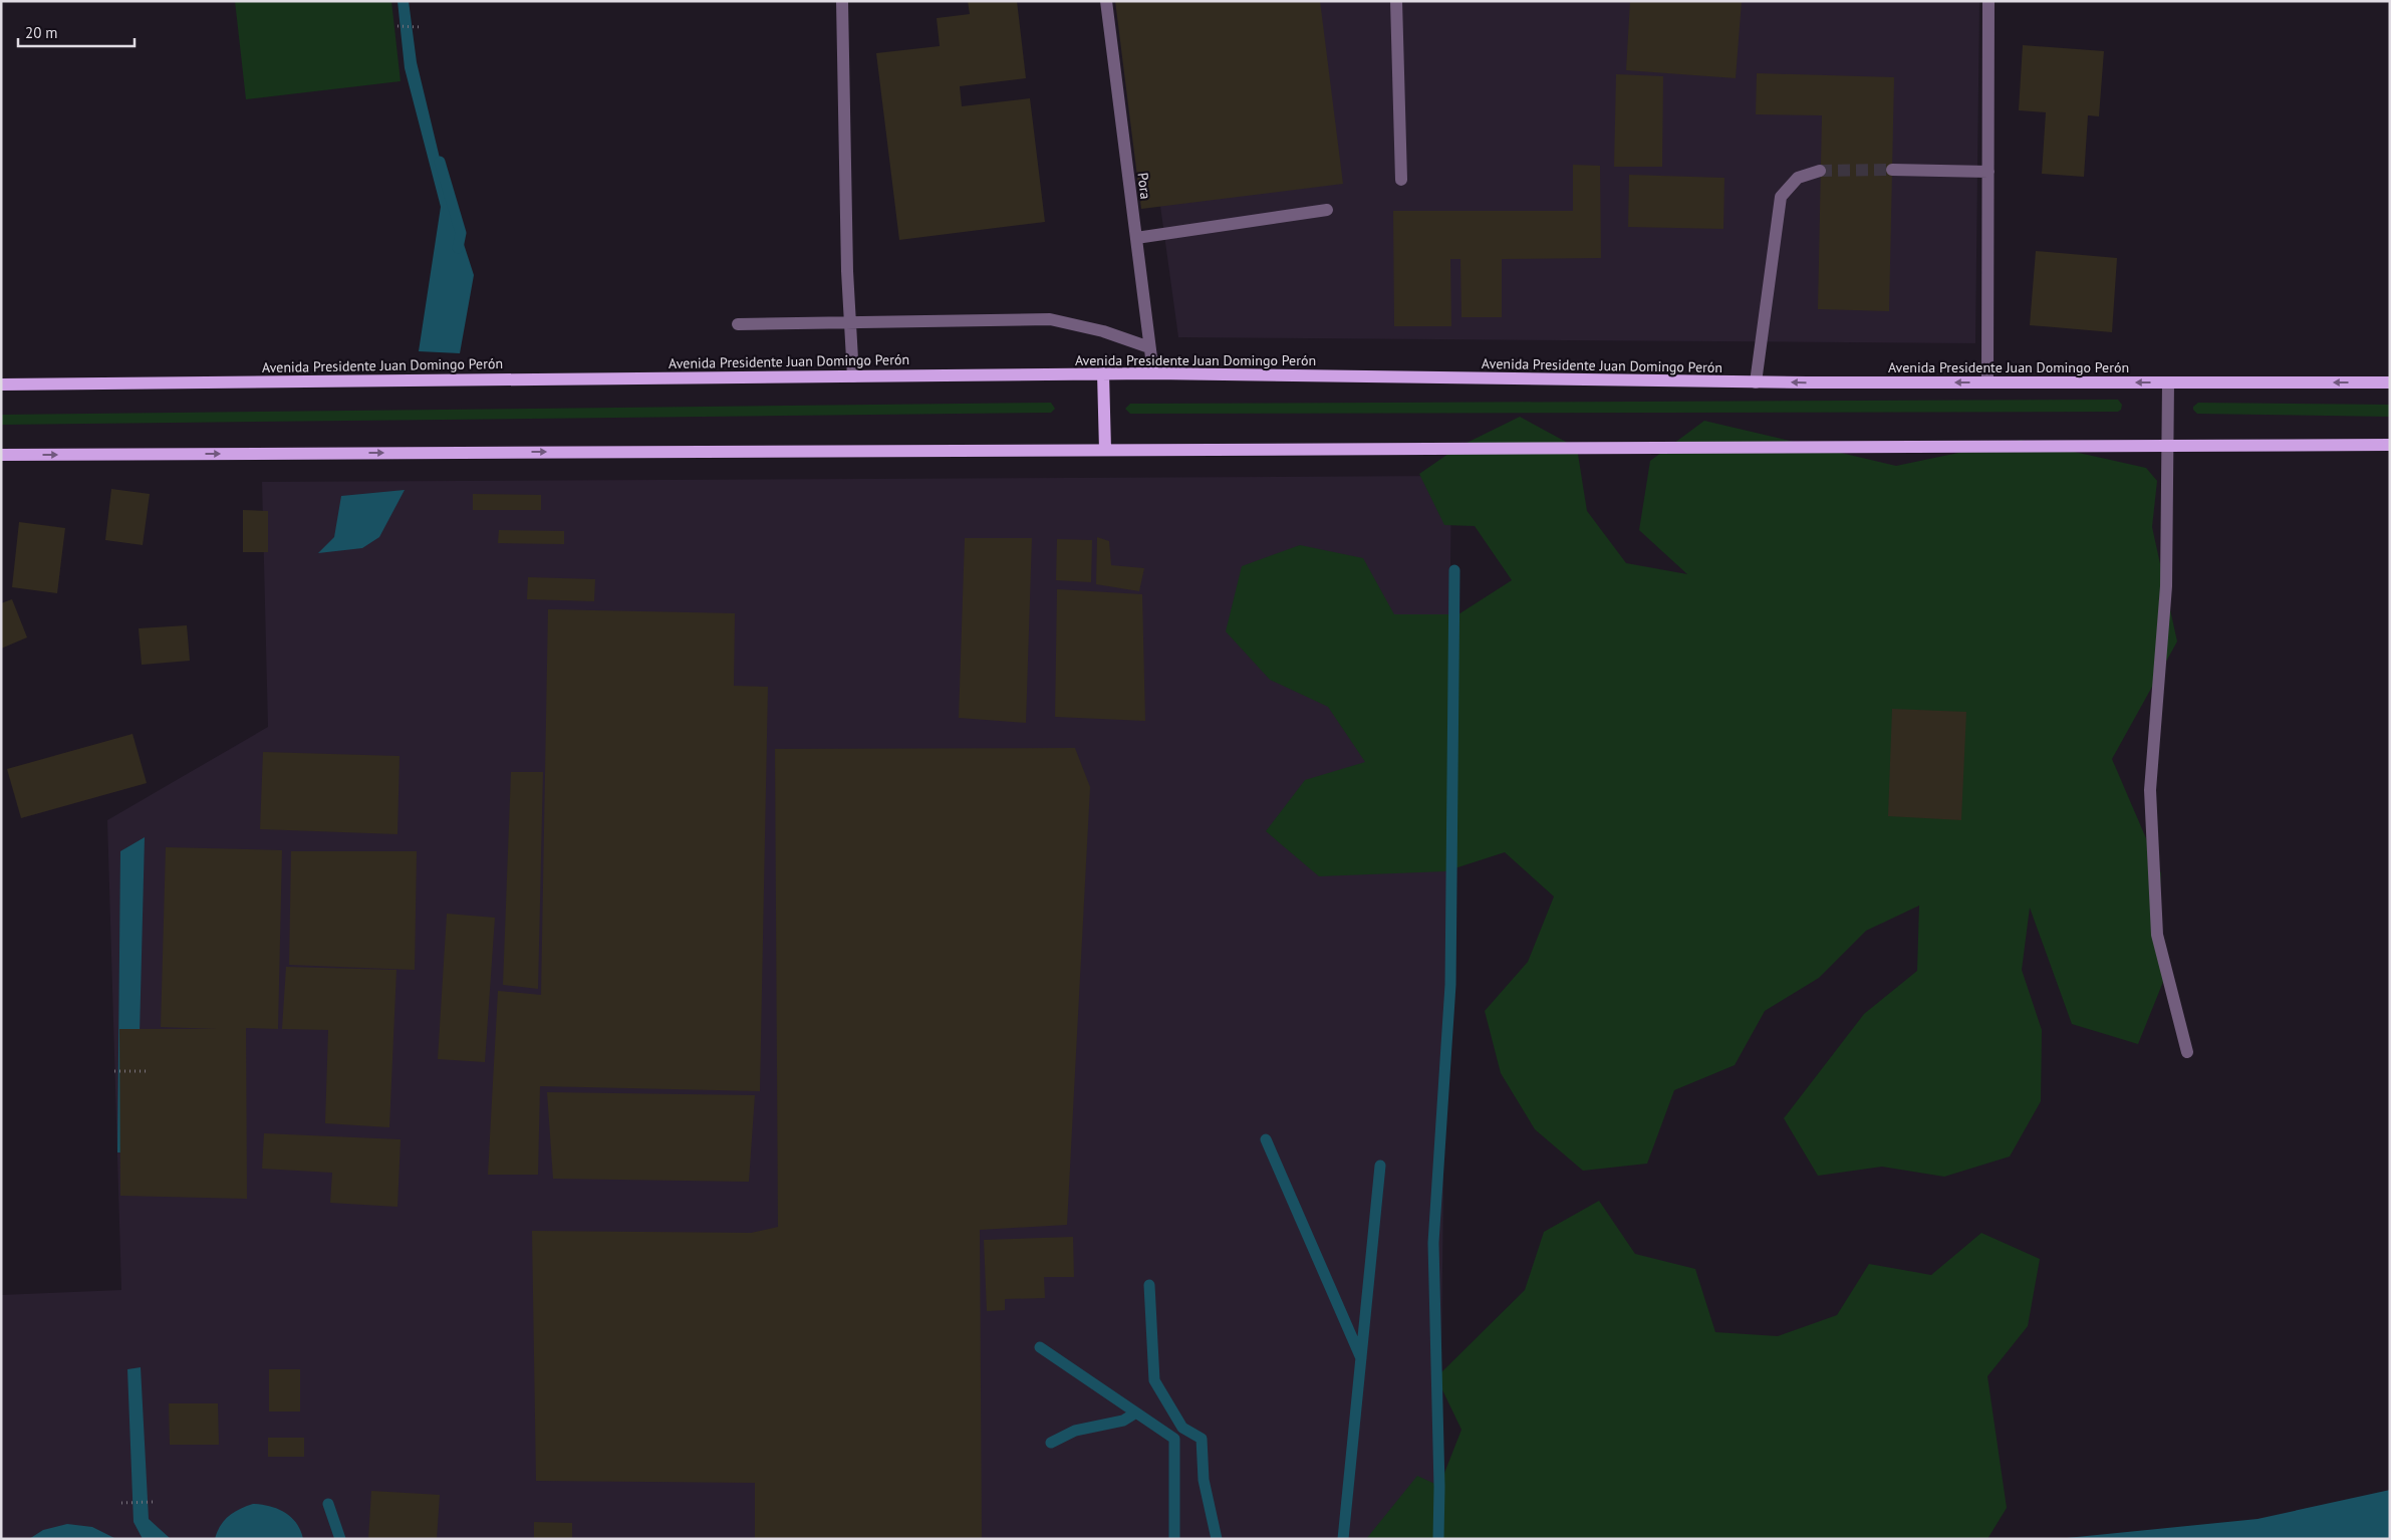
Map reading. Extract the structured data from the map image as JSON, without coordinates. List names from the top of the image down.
{
  "streets": {
    "main road": ["Avenida Presidente Juan Domingo Perón"],
    "street": ["Pora"]
  },
  "crossings": [
    ["Pora", "Avenida Presidente Juan Domingo Perón"]
  ],
  "scale_bar": "20 m"
}
